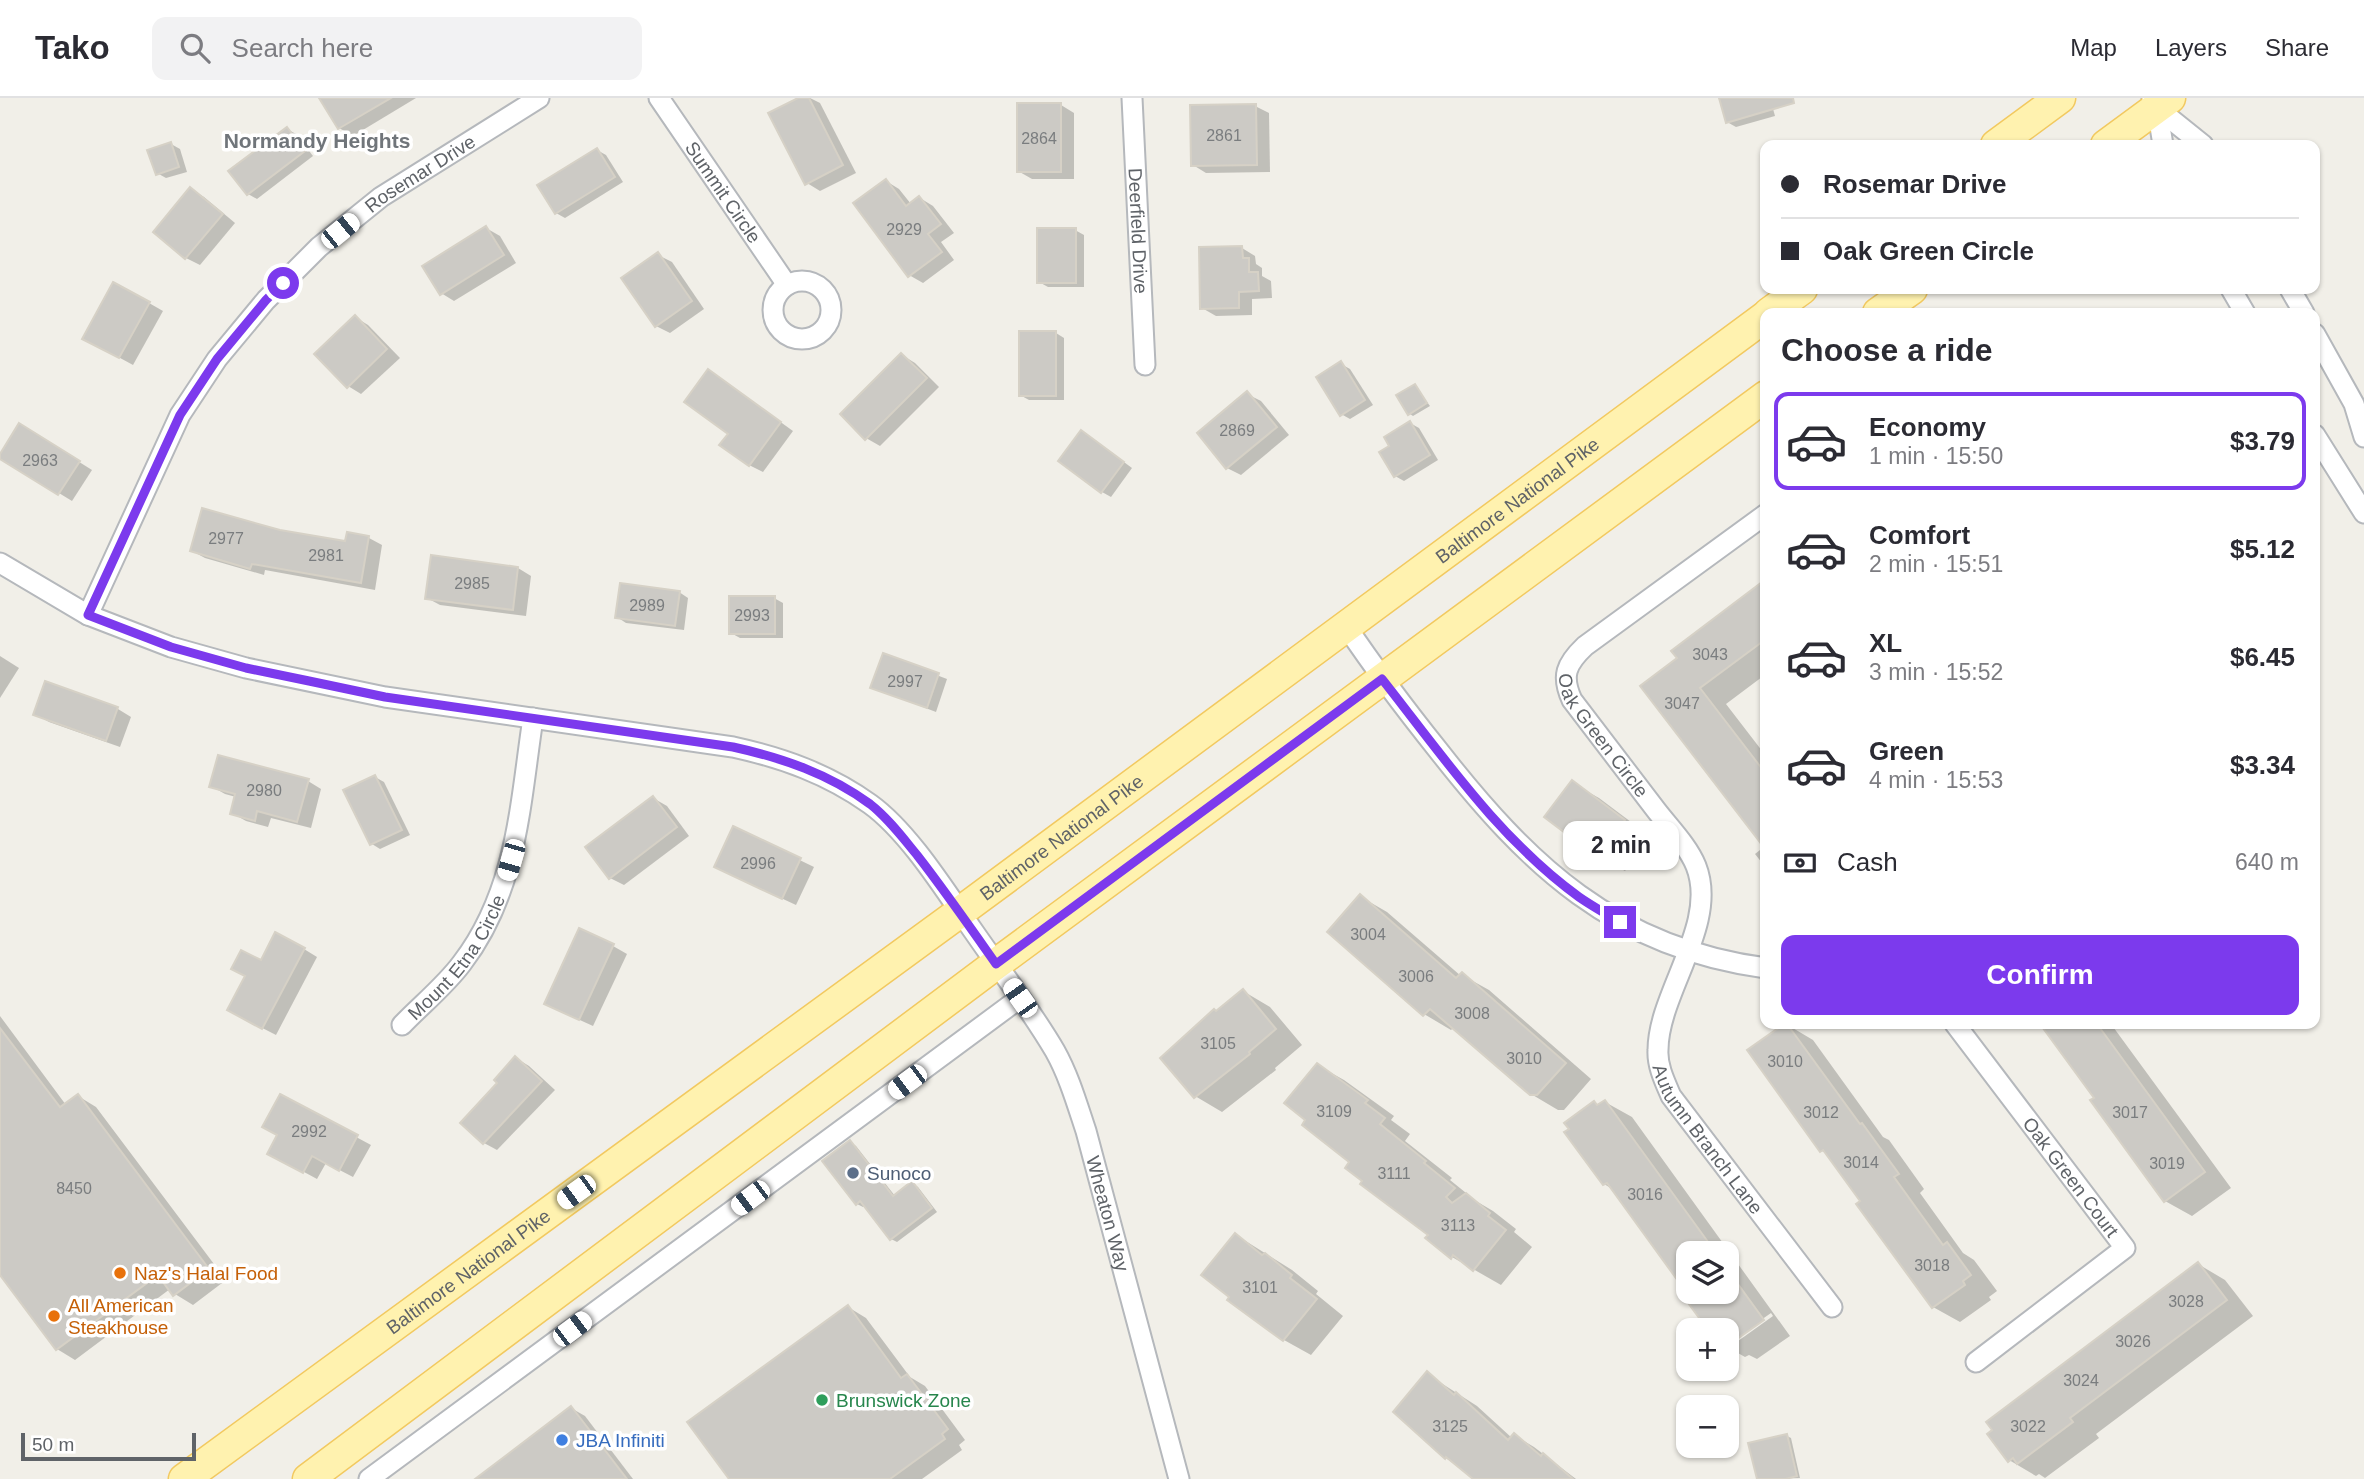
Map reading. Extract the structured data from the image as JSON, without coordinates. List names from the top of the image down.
{
  "streets": {
    "main road": ["Baltimore National Pike"],
    "street": [
      "Rosemar Drive",
      "Summit Circle",
      "Deerfield Drive",
      "Oak Green Circle",
      "Mount Etna Circle",
      "Autumn Branch Lane",
      "Oak Green Court",
      "Wheaton Way"
    ]
  },
  "crossings": [
    ["Rosemar Drive", "Wheaton Way"],
    ["Baltimore National Pike", "Wheaton Way"],
    ["Oak Green Circle", "Autumn Branch Lane"],
    ["Mount Etna Circle", "Wheaton Way"]
  ],
  "districts": ["Normandy Heights"],
  "places": [
    "Sunoco",
    "Naz's Halal Food",
    "All American Steakhouse",
    "Brunswick Zone",
    "JBA Infiniti"
  ],
  "house_numbers": [
    "2861",
    "2864",
    "2929",
    "2869",
    "2963",
    "2977",
    "2981",
    "2985",
    "2989",
    "2993",
    "3043",
    "2997",
    "3047",
    "2980",
    "2996",
    "3004",
    "3006",
    "3008",
    "3105",
    "3010",
    "3010",
    "3109",
    "3012",
    "3017",
    "2992",
    "3014",
    "3019",
    "3111",
    "8450",
    "3016",
    "3113",
    "3018",
    "3101",
    "3028",
    "3026",
    "3024",
    "3125",
    "3022"
  ],
  "scale_bar": "50 m",
  "page": {
    "header": "Tako",
    "search": "Search here",
    "nav": ["Map", "Layers", "Share"],
    "banner": ["Rosemar Drive", "Oak Green Circle"],
    "heading": "Choose a ride",
    "list": [
      {
        "name": "Economy",
        "note": "1 min · 15:50",
        "value": "$3.79"
      },
      {
        "name": "Comfort",
        "note": "2 min · 15:51",
        "value": "$5.12"
      },
      {
        "name": "XL",
        "note": "3 min · 15:52",
        "value": "$6.45"
      },
      {
        "name": "Green",
        "note": "4 min · 15:53",
        "value": "$3.34"
      }
    ],
    "bubble": "2 min",
    "pay": ["Cash", "640 m"],
    "buttons": "Confirm",
    "map_buttons": ["+", "−"],
    "scale": "50 m"
  }
}
